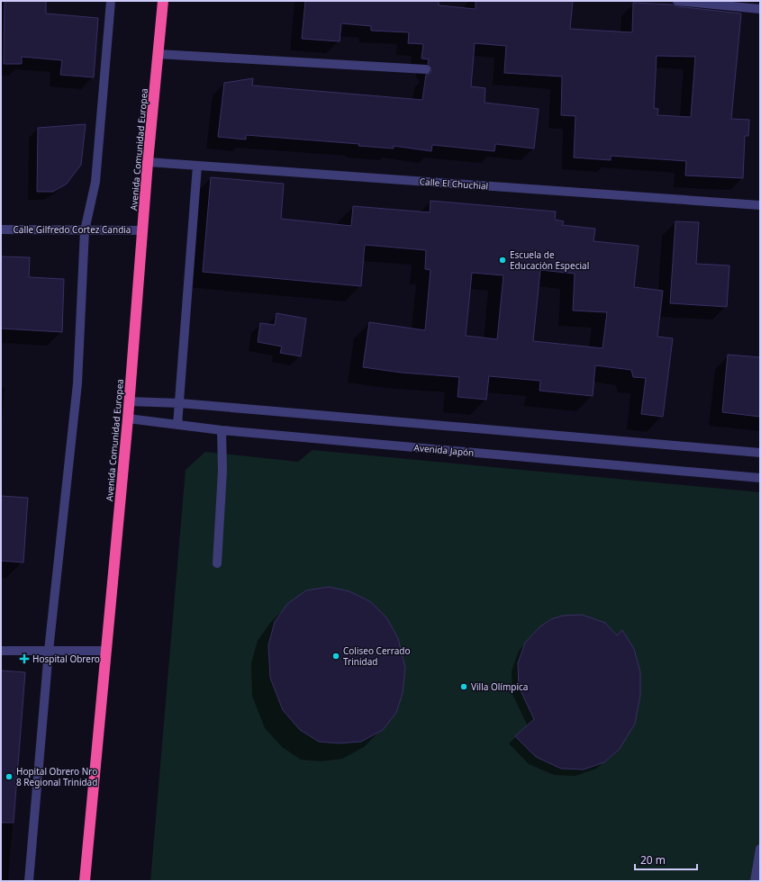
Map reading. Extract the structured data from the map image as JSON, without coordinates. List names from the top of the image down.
{
  "streets": {
    "highway": ["Avenida Comunidad Europea"],
    "street": ["Calle El Chuchial", "Calle Gilfredo Cortez Candia", "Avenida Japón"]
  },
  "crossings": [
    ["Avenida Comunidad Europea", "Calle El Chuchial"],
    ["Avenida Comunidad Europea", "Calle Gilfredo Cortez Candia"],
    ["Avenida Comunidad Europea", "Avenida Japón"]
  ],
  "places": {
    "other": [
      "Escuela de Educaciòn Especial",
      "Coliseo Cerrado Trinidad",
      "Villa Olímpica",
      "Hopital Obrero Nro 8 Regional Trinidad"
    ],
    "health": ["Hospital Obrero"]
  },
  "scale_bar": "20 m"
}
